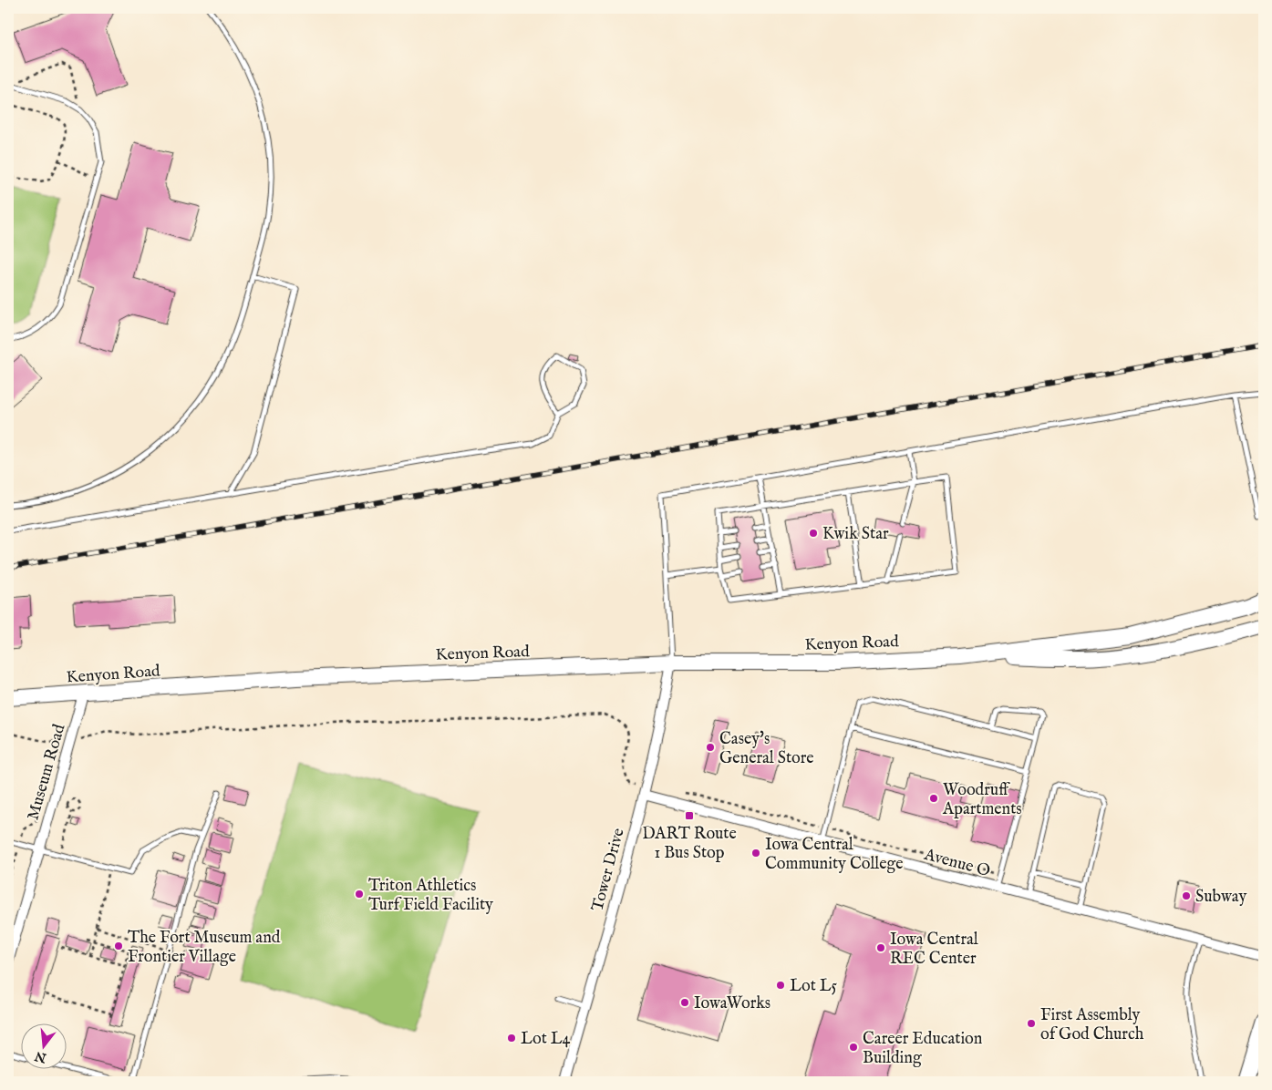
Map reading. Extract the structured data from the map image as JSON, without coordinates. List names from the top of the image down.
{
  "streets": {
    "main road": ["Kenyon Road"],
    "street": ["Museum Road", "Avenue O", "Tower Drive"]
  },
  "crossings": [
    ["Kenyon Road", "Museum Road"],
    ["Kenyon Road", "Tower Drive"],
    ["Avenue O", "Tower Drive"]
  ],
  "places": {
    "other": [
      "Kwik Star",
      "Casey's General Store",
      "Woodruff Apartments",
      "Iowa Central Community College",
      "Triton Athletics Turf Field Facility",
      "Subway",
      "The Fort Museum and Frontier Village",
      "Iowa Central REC Center",
      "Lot L5",
      "IowaWorks",
      "First Assembly of God Church",
      "Lot L4",
      "Career Education Building"
    ],
    "transit": ["DART Route 1 Bus Stop"]
  },
  "north": "bottom"
}
